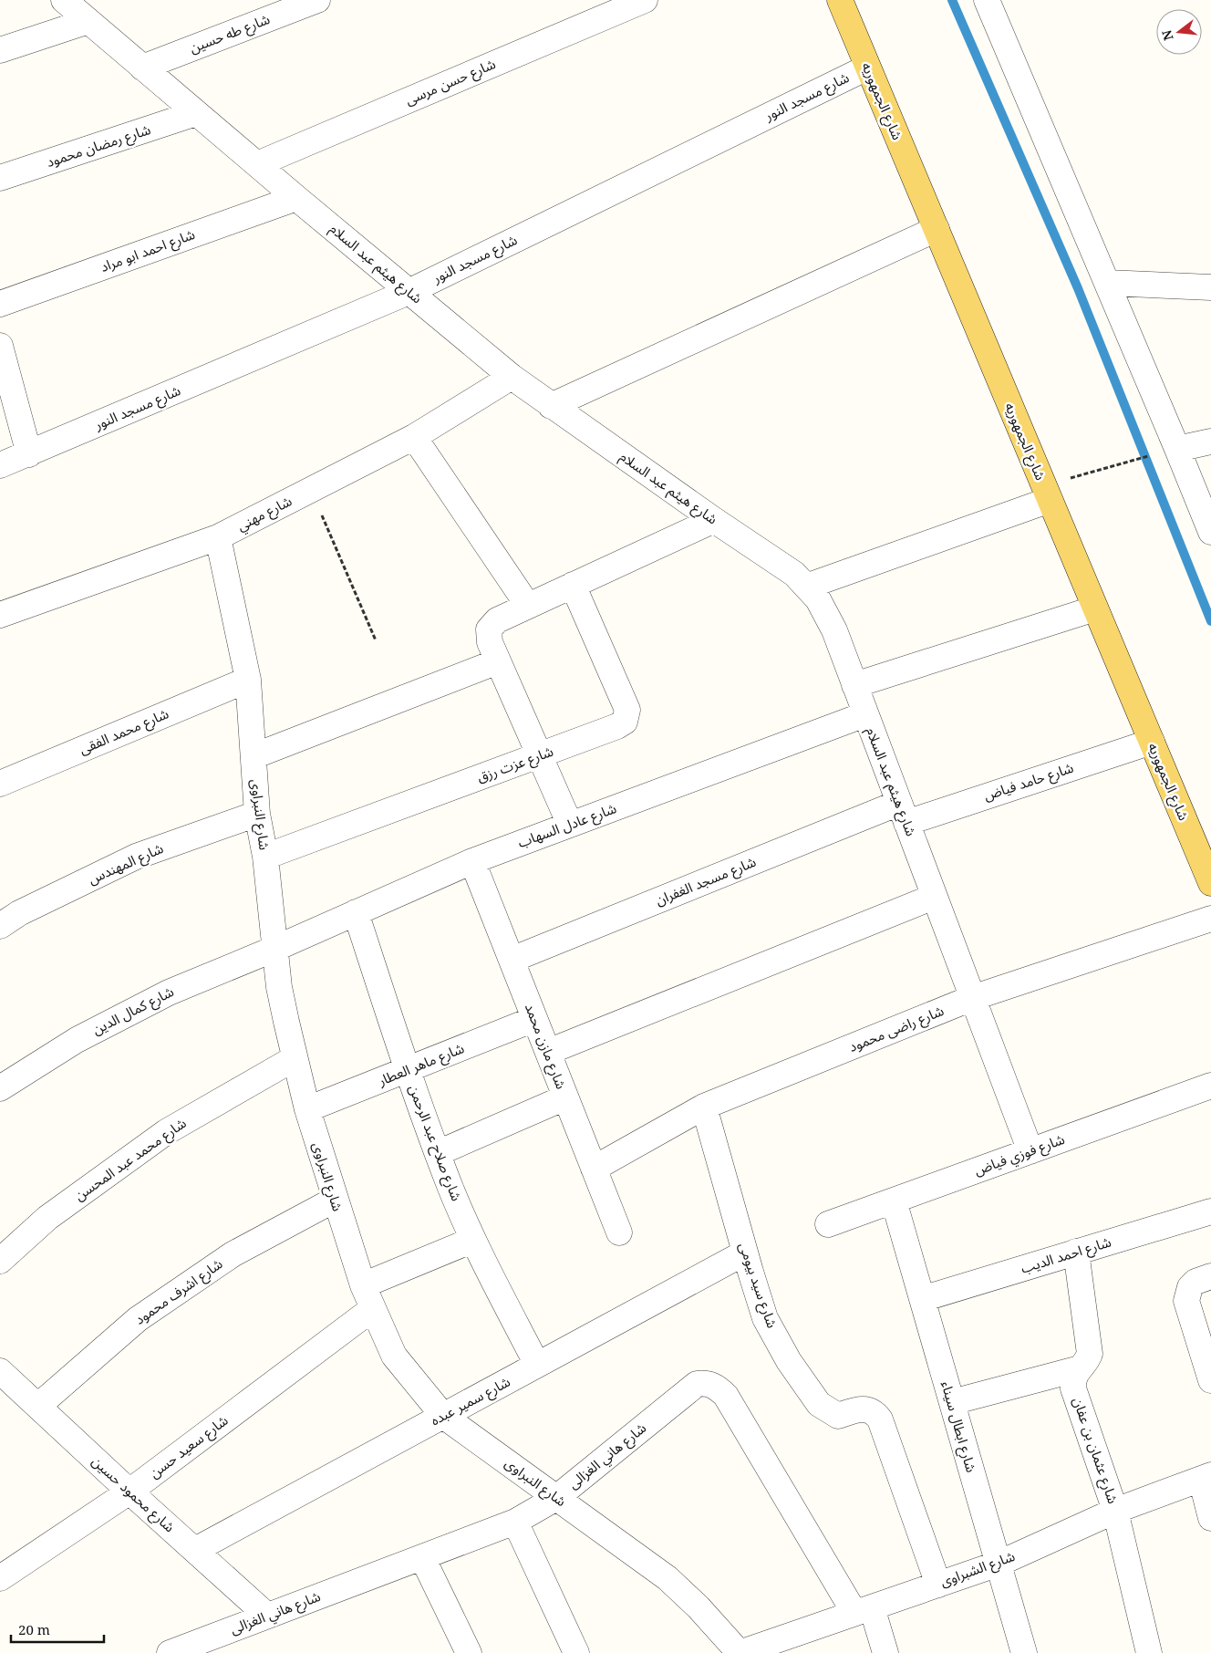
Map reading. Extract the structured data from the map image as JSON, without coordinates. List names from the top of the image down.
{
  "streets": {
    "main road": ["شارع الجمهوريه"],
    "street": [
      "شارع طه حسين",
      "شارع حسن مرسى",
      "شارع مسجد النور",
      "شارع رمضان محمود",
      "شارع احمد ابو مراد",
      "شارع هيثم عبد السلام",
      "شارع مهني",
      "شارع محمد الفقى",
      "شارع عزت رزق",
      "شارع حامد فياض",
      "شارع النبراوى",
      "شارع عادل السهاب",
      "شارع المهندس",
      "شارع مسجد الغفران",
      "شارع كمال الدين",
      "شارع راضى محمود",
      "شارع مازن محمد",
      "شارع ماهر العطار",
      "شارع صلاح عبد الرحمن",
      "شارع فوزي فياض",
      "شارع محمد عبد المحسن",
      "شارع احمد الديب",
      "شارع سيد بيومى",
      "شارع اشرف محمود",
      "شارع سمير عبده",
      "شارع ابطال سيناء",
      "شارع سعيد حسن",
      "شارع عثمان بن عفان",
      "شارع هاني الغزالى",
      "شارع محمود حسين",
      "شارع الشبراوى"
    ]
  },
  "crossings": [
    ["شارع طه حسين", "شارع هيثم عبد السلام"],
    ["شارع حسن مرسى", "شارع هيثم عبد السلام"],
    ["شارع مسجد النور", "شارع الجمهوريه"],
    ["شارع مسجد النور", "شارع هيثم عبد السلام"],
    ["شارع الجمهوريه", "شارع حامد فياض"],
    ["شارع رمضان محمود", "شارع هيثم عبد السلام"],
    ["شارع احمد ابو مراد", "شارع هيثم عبد السلام"],
    ["شارع هيثم عبد السلام", "شارع مهني"],
    ["شارع هيثم عبد السلام", "شارع حامد فياض"],
    ["شارع هيثم عبد السلام", "شارع عادل السهاب"],
    ["شارع هيثم عبد السلام", "شارع مسجد الغفران"],
    ["شارع هيثم عبد السلام", "شارع راضى محمود"],
    ["شارع هيثم عبد السلام", "شارع فوزي فياض"],
    ["شارع مهني", "شارع النبراوى"],
    ["شارع محمد الفقى", "شارع النبراوى"],
    ["شارع عزت رزق", "شارع النبراوى"],
    ["شارع حامد فياض", "شارع مسجد الغفران"],
    ["شارع النبراوى", "شارع عادل السهاب"],
    ["شارع النبراوى", "شارع المهندس"],
    ["شارع النبراوى", "شارع كمال الدين"],
    ["شارع النبراوى", "شارع ماهر العطار"],
    ["شارع النبراوى", "شارع محمد عبد المحسن"],
    ["شارع النبراوى", "شارع اشرف محمود"],
    ["شارع النبراوى", "شارع سمير عبده"],
    ["شارع النبراوى", "شارع سعيد حسن"],
    ["شارع النبراوى", "شارع هاني الغزالى"],
    ["شارع النبراوى", "شارع الشبراوى"],
    ["شارع عادل السهاب", "شارع كمال الدين"],
    ["شارع عادل السهاب", "شارع مازن محمد"],
    ["شارع عادل السهاب", "شارع صلاح عبد الرحمن"],
    ["شارع مسجد الغفران", "شارع مازن محمد"],
    ["شارع راضى محمود", "شارع مازن محمد"],
    ["شارع راضى محمود", "شارع سيد بيومى"],
    ["شارع مازن محمد", "شارع ماهر العطار"],
    ["شارع ماهر العطار", "شارع صلاح عبد الرحمن"],
    ["شارع صلاح عبد الرحمن", "شارع سمير عبده"],
    ["شارع فوزي فياض", "شارع ابطال سيناء"],
    ["شارع احمد الديب", "شارع ابطال سيناء"],
    ["شارع احمد الديب", "شارع عثمان بن عفان"],
    ["شارع سيد بيومى", "شارع سمير عبده"],
    ["شارع سيد بيومى", "شارع الشبراوى"],
    ["شارع اشرف محمود", "شارع محمود حسين"],
    ["شارع سمير عبده", "شارع محمود حسين"],
    ["شارع ابطال سيناء", "شارع الشبراوى"],
    ["شارع سعيد حسن", "شارع محمود حسين"],
    ["شارع عثمان بن عفان", "شارع الشبراوى"],
    ["شارع هاني الغزالى", "شارع محمود حسين"],
    ["شارع هاني الغزالى", "شارع الشبراوى"]
  ],
  "scale_bar": "20 m",
  "north": "left"
}
